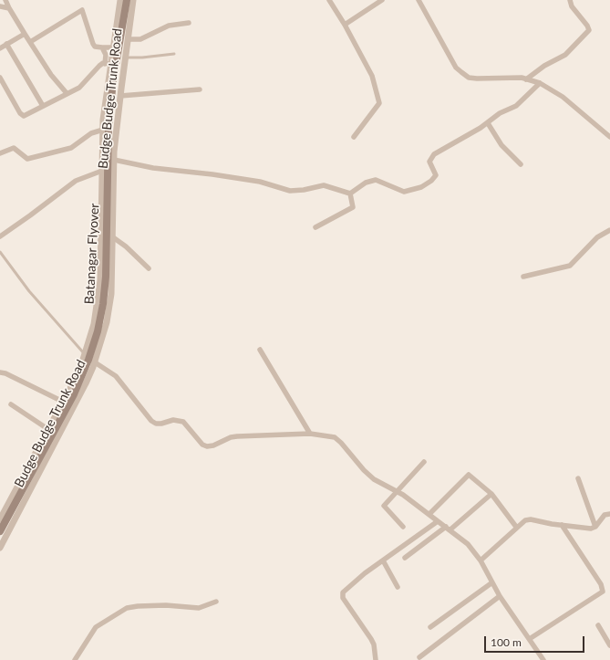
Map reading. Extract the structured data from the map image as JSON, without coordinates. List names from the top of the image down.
{
  "streets": {
    "main road": ["Batanagar Flyover"],
    "street": ["Budge Budge Trunk Road"]
  },
  "scale_bar": "100 m"
}
